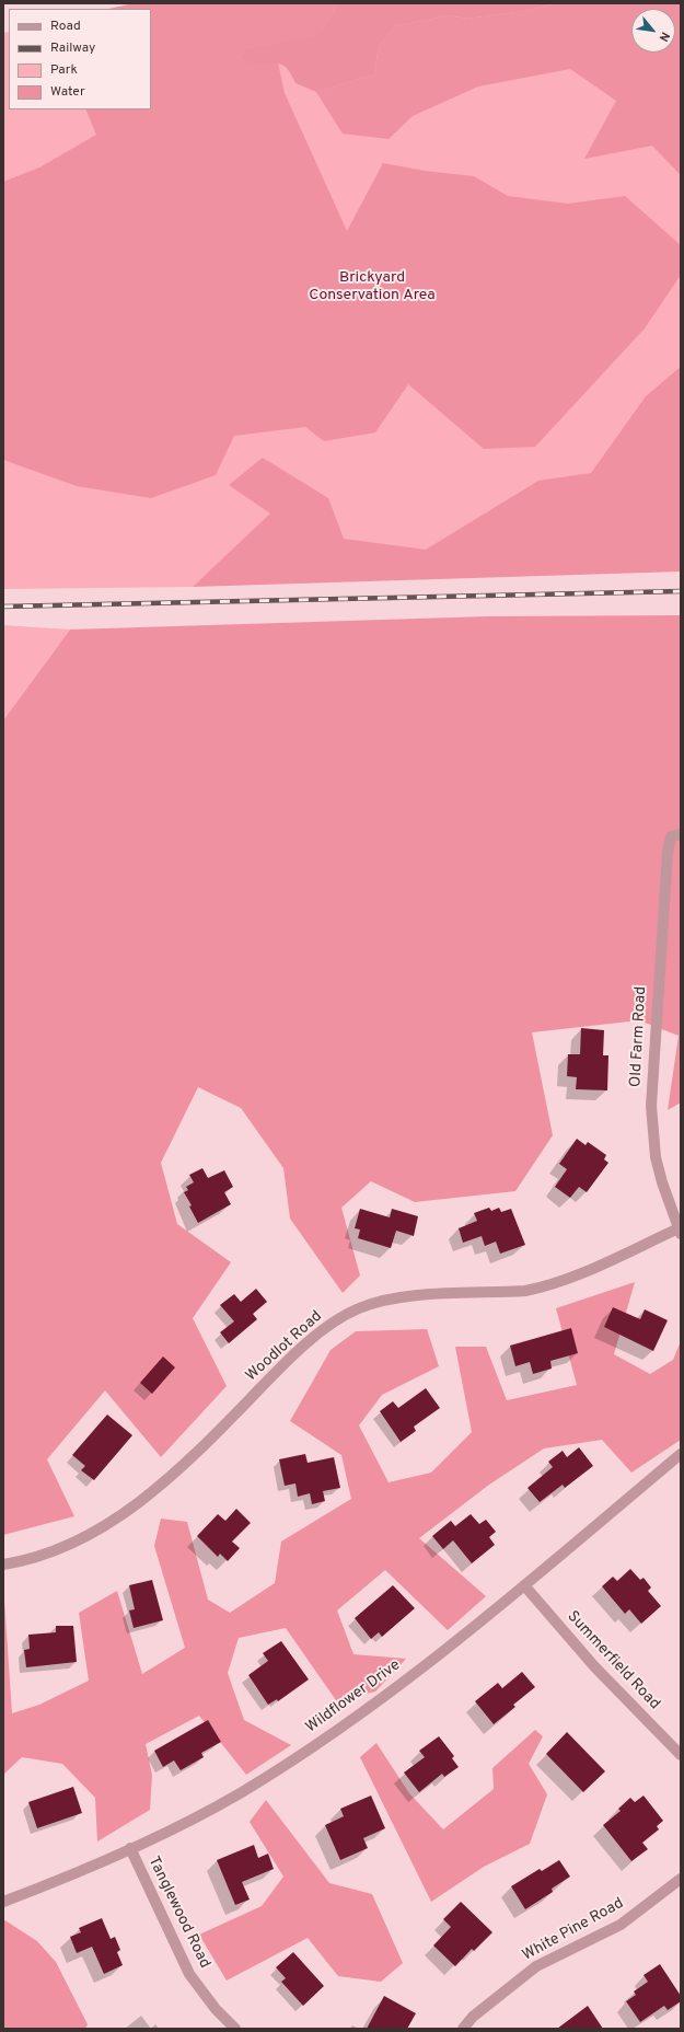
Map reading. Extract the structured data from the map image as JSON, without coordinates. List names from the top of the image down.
{
  "streets": {
    "street": [
      "Old Farm Road",
      "Woodlot Road",
      "Summerfield Road",
      "Wildflower Drive",
      "Tanglewood Road",
      "White Pine Road"
    ]
  },
  "crossings": [
    ["Old Farm Road", "Woodlot Road"],
    ["Summerfield Road", "Wildflower Drive"],
    ["Wildflower Drive", "Tanglewood Road"]
  ],
  "parks": ["Brickyard Conservation Area"],
  "legend": [
    "Road",
    "Railway",
    "Park",
    "Water"
  ],
  "north": "bottom right"
}
